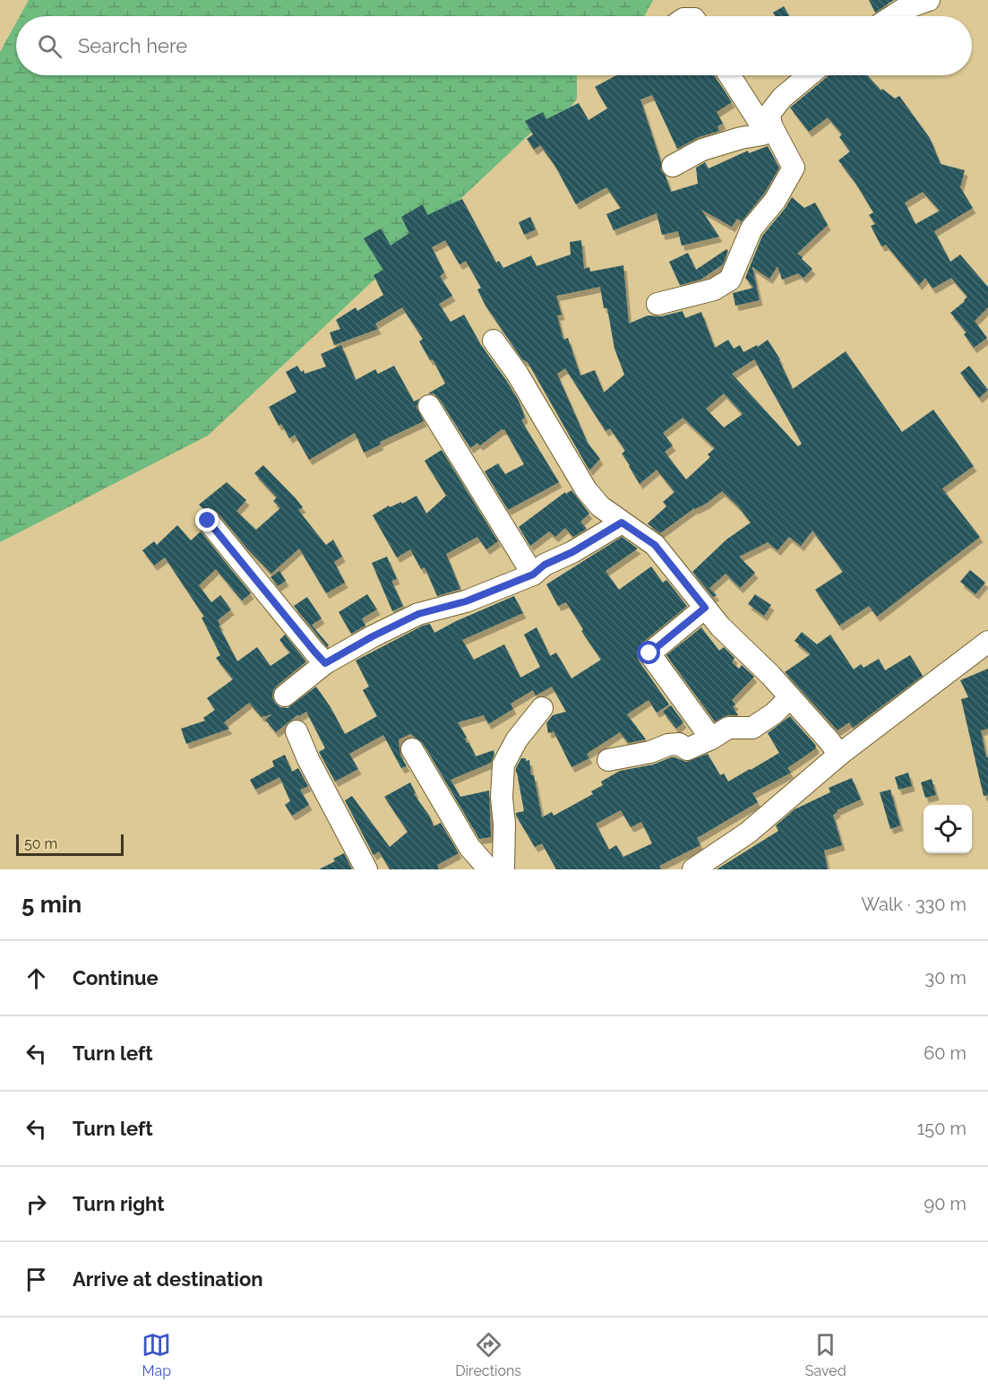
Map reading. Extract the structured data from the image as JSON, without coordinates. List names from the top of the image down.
{
  "scale_bar": "50 m",
  "page": {
    "search": "Search here",
    "scale": "50 m",
    "heading": ["5 min", "Walk · 330 m"],
    "list": [
      ["Continue", "30 m"],
      ["Turn left", "60 m"],
      ["Turn left", "150 m"],
      ["Turn right", "90 m"],
      "Arrive at destination"
    ],
    "nav": ["Map", "Directions", "Saved"]
  }
}
